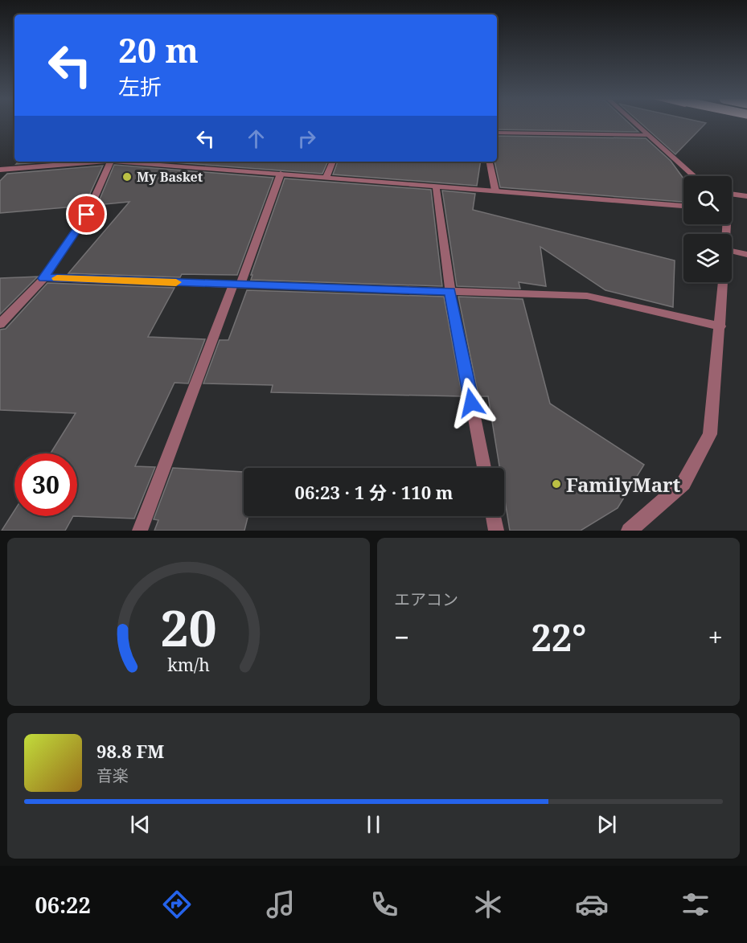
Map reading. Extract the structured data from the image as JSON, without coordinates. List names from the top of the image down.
{
  "places": ["My Basket", "FamilyMart"],
  "page": {
    "turn": ["20 m", "左折"],
    "limit": "30",
    "trip": "06:23 · 1 分 · 110 m",
    "tile": "エアコン",
    "heat": ["−", "22°", "+"],
    "song": ["98.8 FM", "音楽"],
    "tabs": "06:22",
    "gauge": ["20", "km/h"]
  }
}
